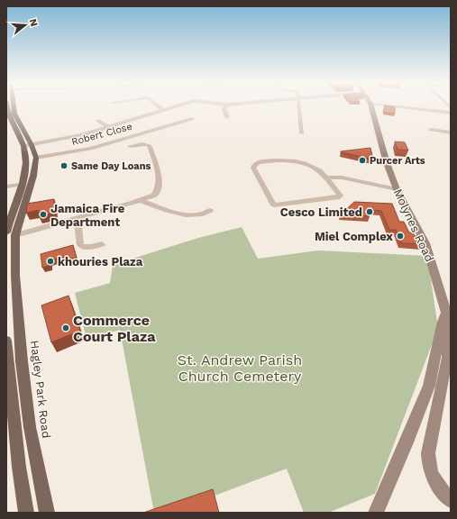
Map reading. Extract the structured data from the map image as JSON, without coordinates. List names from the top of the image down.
{
  "streets": {
    "main road": ["Molynes Road", "Hagley Park Road"],
    "street": ["Robert Close"]
  },
  "crossings": [
    ["Robert Close", "Hagley Park Road"]
  ],
  "parks": ["St. Andrew Parish Church Cemetery"],
  "places": [
    "Purcer Arts",
    "Same Day Loans",
    "Cesco Limited",
    "Jamaica Fire Department",
    "Miel Complex",
    "khouries Plaza",
    "Commerce Court Plaza"
  ],
  "north": "right"
}
